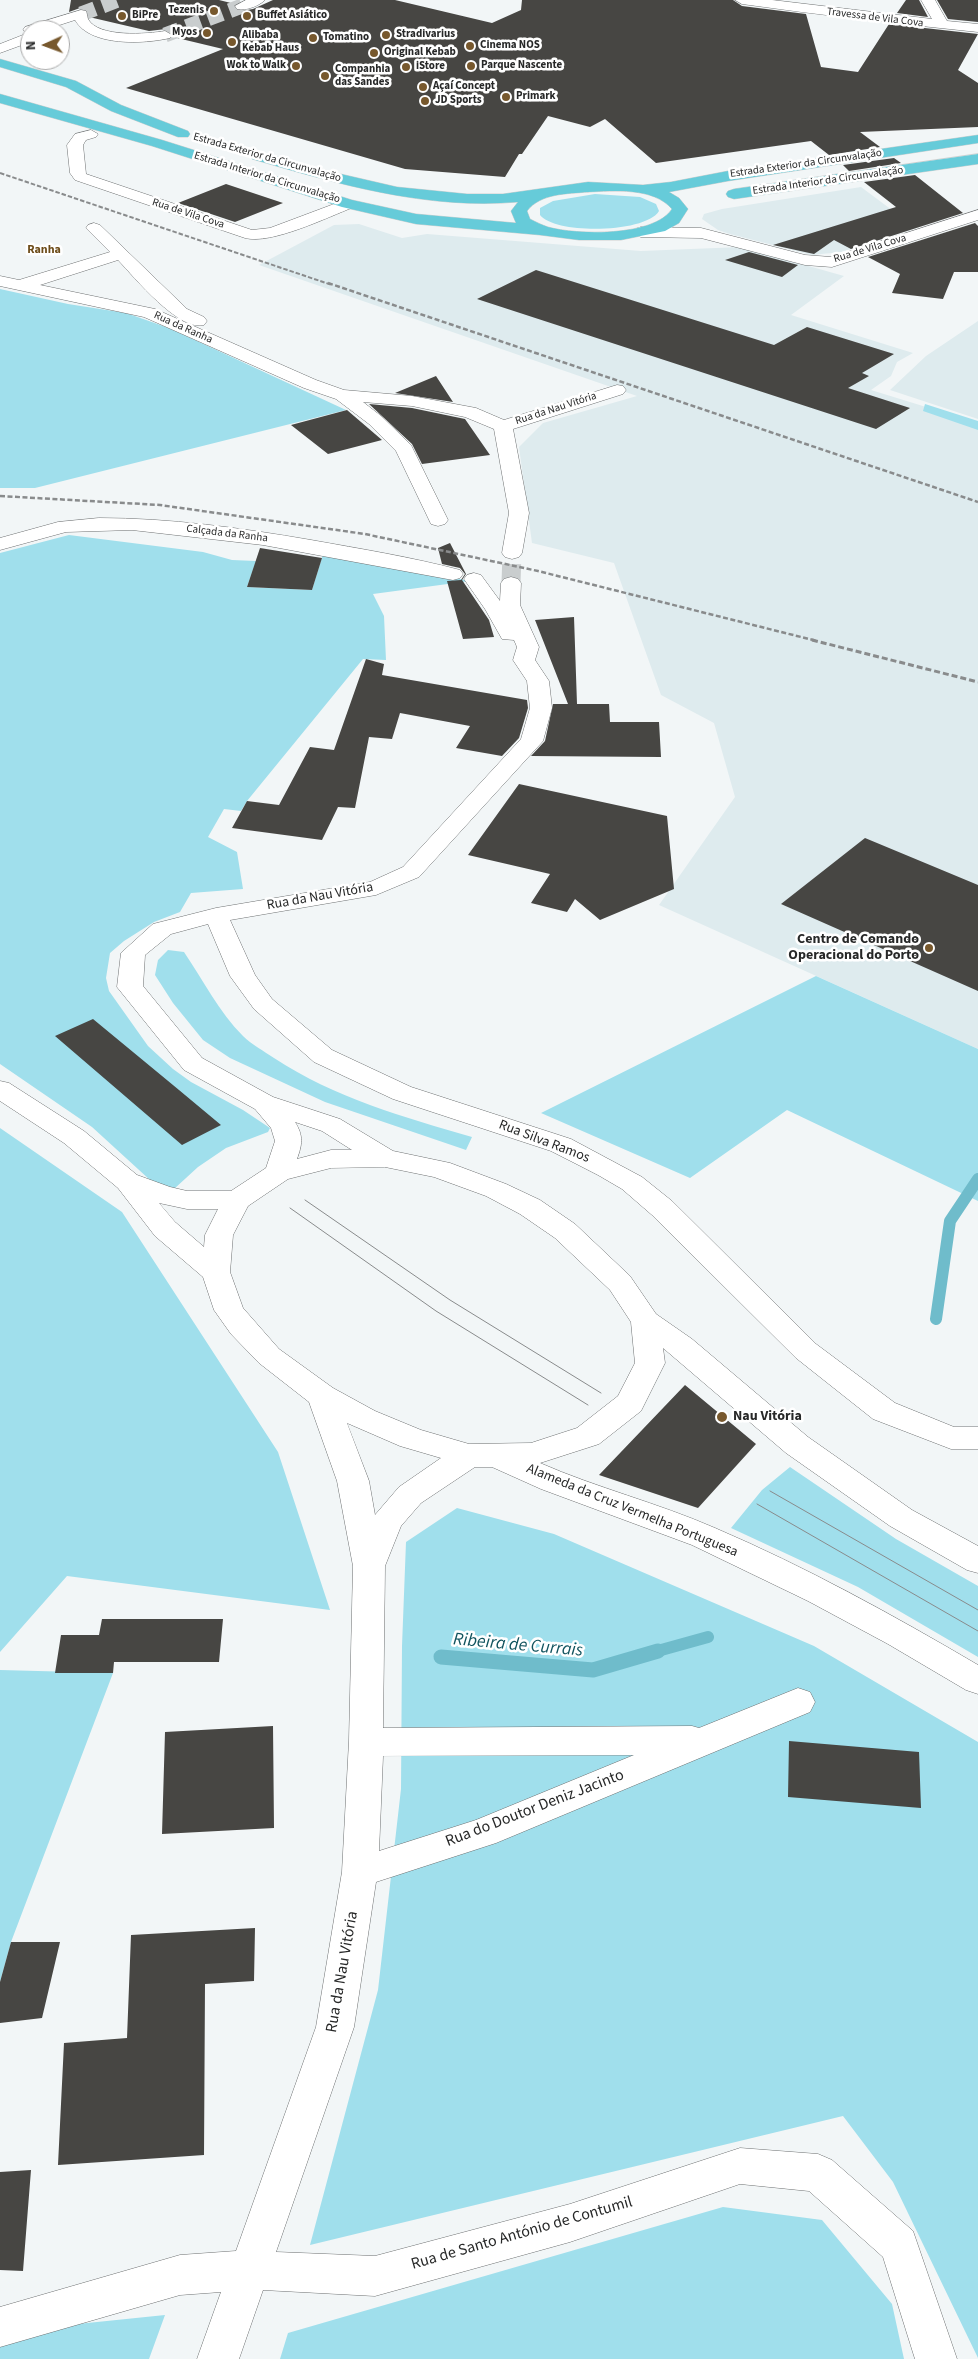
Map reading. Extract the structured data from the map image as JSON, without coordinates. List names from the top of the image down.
{
  "streets": {
    "main road": ["Estrada Exterior da Circunvalação", "Estrada Interior da Circunvalação"],
    "street": [
      "Travessa de Vila Cova",
      "Rua de Vila Cova",
      "Rua da Ranha",
      "Rua da Nau Vitória",
      "Calçada da Ranha",
      "Rua Silva Ramos",
      "Alameda da Cruz Vermelha Portuguesa",
      "Rua do Doutor Deniz Jacinto",
      "Rua de Santo António de Contumil"
    ]
  },
  "crossings": [
    ["Estrada Interior da Circunvalação", "Rua de Vila Cova"],
    ["Rua da Ranha", "Rua da Nau Vitória"],
    ["Rua da Nau Vitória", "Rua Silva Ramos"],
    ["Rua da Nau Vitória", "Alameda da Cruz Vermelha Portuguesa"],
    ["Rua da Nau Vitória", "Rua do Doutor Deniz Jacinto"],
    ["Rua da Nau Vitória", "Rua de Santo António de Contumil"]
  ],
  "districts": ["Ranha"],
  "water": ["Ribeira de Currais"],
  "places": [
    "Tezenis",
    "BiPre",
    "Buffet Asiático",
    "Myos",
    "Stradivarius",
    "Tomatino",
    "Alibaba Kebab Haus",
    "Cinema NOS",
    "Original Kebab",
    "Wok to Walk",
    "Parque Nascente",
    "iStore",
    "Companhia das Sandes",
    "Açaí Concept",
    "Primark",
    "JD Sports",
    "Centro de Comando Operacional do Porto",
    "Nau Vitória"
  ],
  "north": "left"
}
